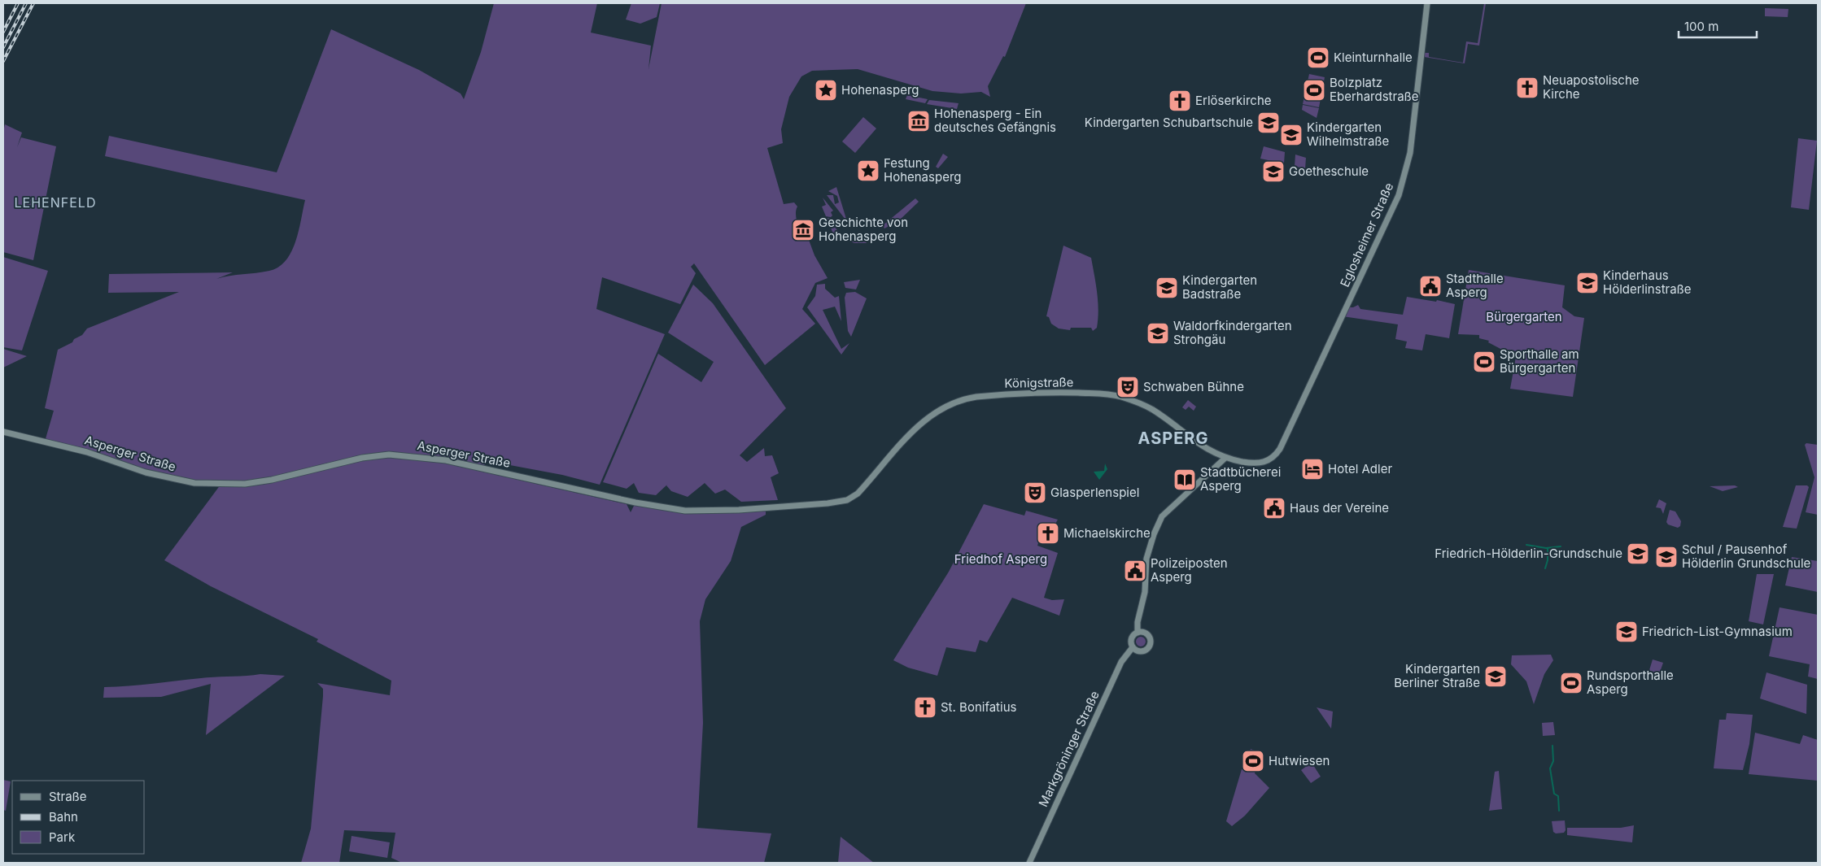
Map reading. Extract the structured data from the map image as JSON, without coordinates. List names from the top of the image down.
{
  "streets": {
    "main road": [
      "Eglosheimer Straße",
      "Königstraße",
      "Asperger Straße",
      "Markgröninger Straße"
    ]
  },
  "crossings": [
    ["Eglosheimer Straße", "Königstraße"],
    ["Königstraße", "Asperger Straße"]
  ],
  "districts": ["LEHENFELD", "ASPERG"],
  "parks": ["Bürgergarten", "Friedhof Asperg"],
  "places": {
    "sports": [
      "Kleinturnhalle",
      "Bolzplatz Eberhardstraße",
      "Sporthalle am Bürgergarten",
      "Rundsporthalle Asperg",
      "Hutwiesen"
    ],
    "church": [
      "Neuapostolische Kirche",
      "Erlöserkirche",
      "Michaelskirche",
      "St. Bonifatius"
    ],
    "place": ["Hohenasperg", "Festung Hohenasperg"],
    "museum": ["Hohenasperg - Ein deutsches Gefängnis", "Geschichte von Hohenasperg"],
    "school or university": [
      "Kindergarten Schubartschule",
      "Kindergarten Wilhelmstraße",
      "Goetheschule",
      "Kinderhaus Hölderlinstraße",
      "Kindergarten Badstraße",
      "Waldorfkindergarten Strohgäu",
      "Friedrich-Hölderlin-Grundschule",
      "Schul / Pausenhof Hölderlin Grundschule",
      "Friedrich-List-Gymnasium",
      "Kindergarten Berliner Straße"
    ],
    "public building": ["Stadthalle Asperg", "Haus der Vereine", "Polizeiposten Asperg"],
    "theatre": ["Schwaben Bühne", "Glasperlenspiel"],
    "hotel": ["Hotel Adler"],
    "library": ["Stadtbücherei Asperg"]
  },
  "legend": ["Straße", "Bahn", "Park"],
  "scale_bar": "100 m"
}
